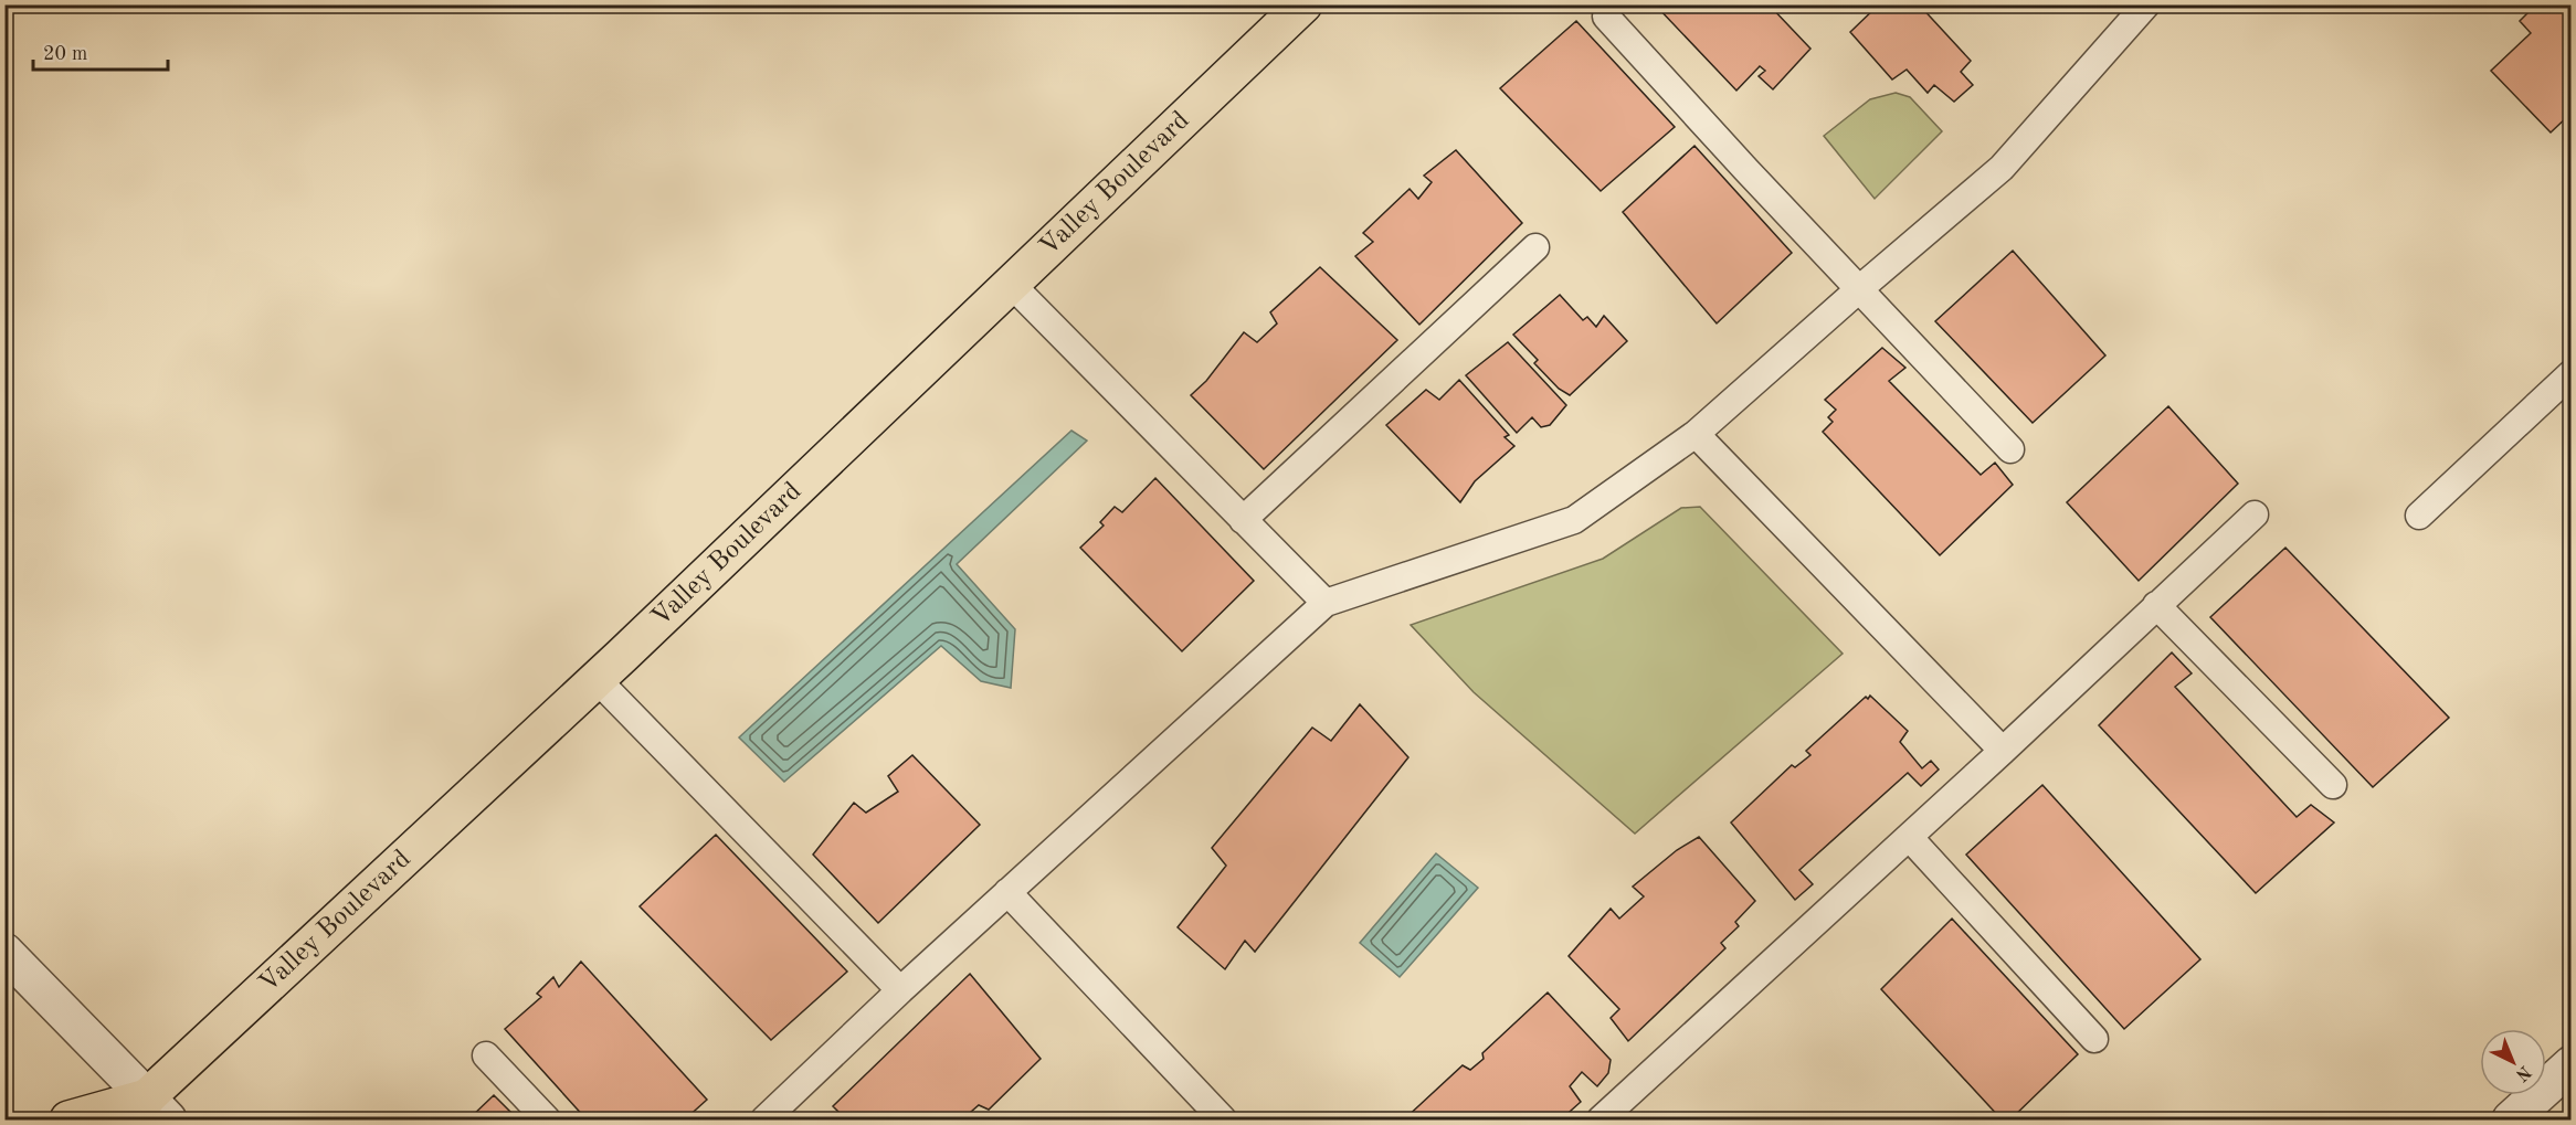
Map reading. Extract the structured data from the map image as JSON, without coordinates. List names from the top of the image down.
{
  "streets": {
    "main road": ["Valley Boulevard"]
  },
  "scale_bar": "20 m",
  "north": "bottom right"
}
